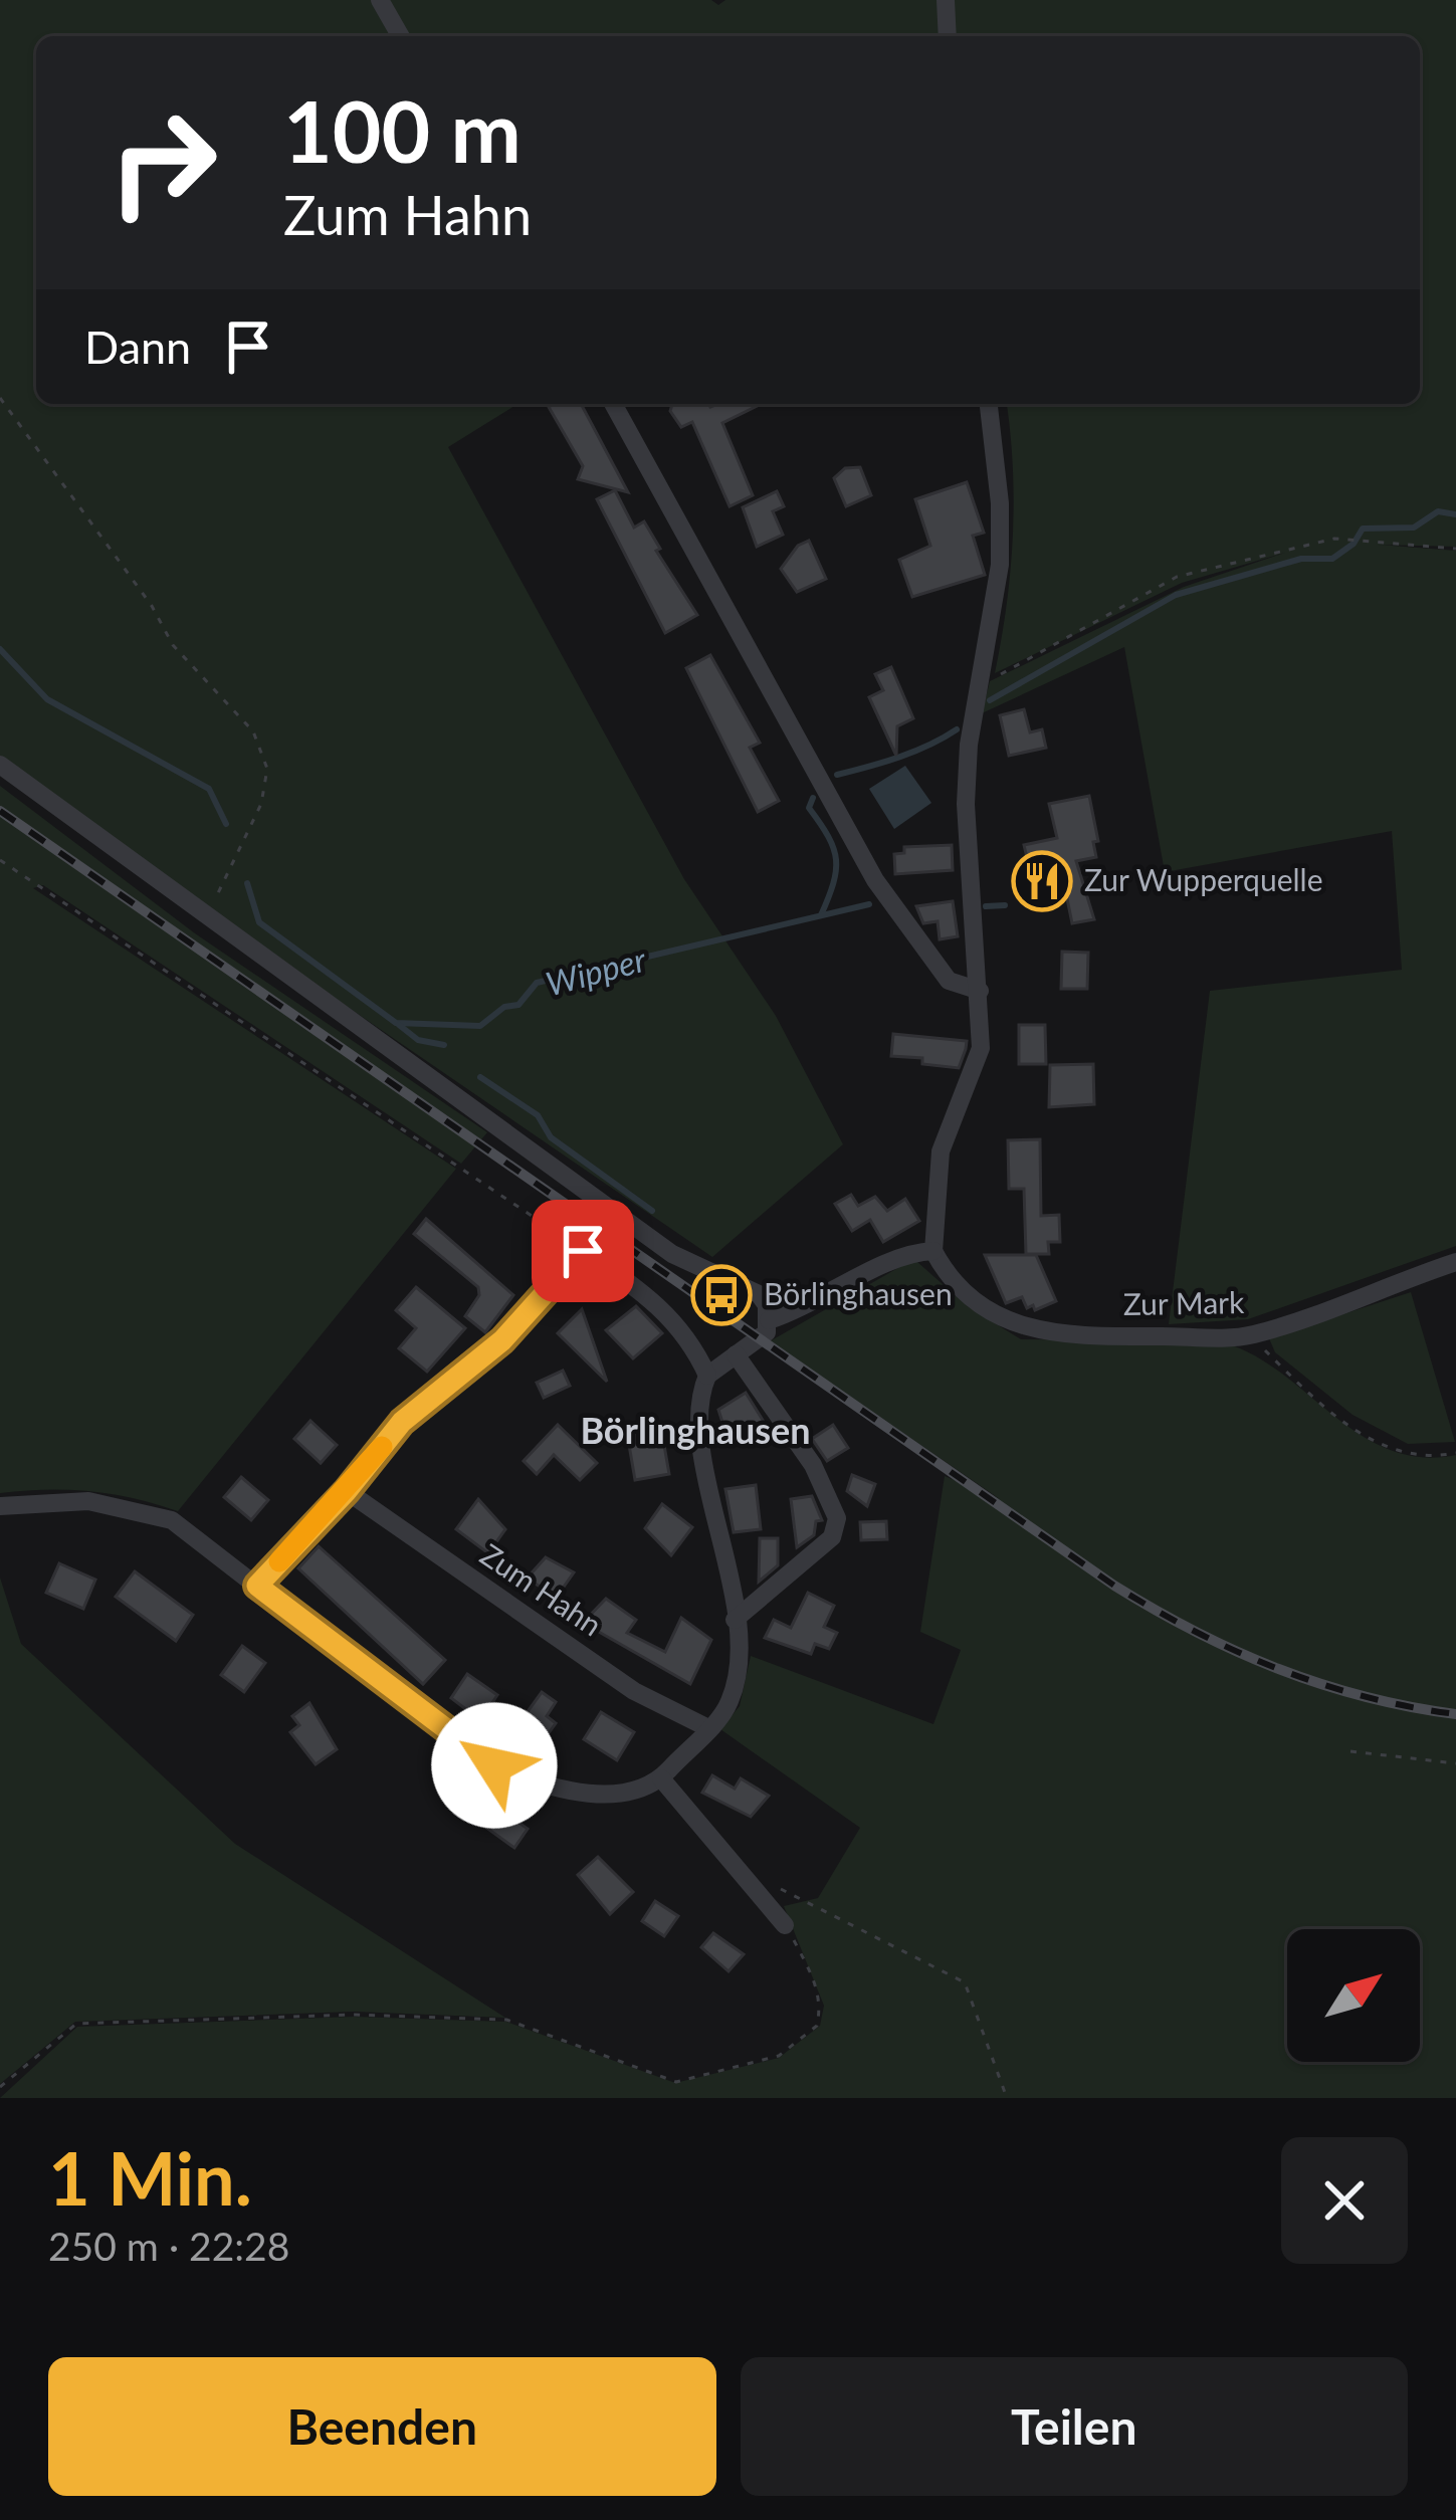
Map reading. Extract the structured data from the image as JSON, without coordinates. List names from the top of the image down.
{
  "streets": {
    "street": ["Zur Mark", "Zum Hahn"]
  },
  "districts": ["Börlinghausen"],
  "water": ["Wipper"],
  "places": {
    "restaurant": ["Zur Wupperquelle"],
    "bus stop": ["Börlinghausen"]
  },
  "north": "top right",
  "page": {
    "turn": ["100 m", "Zum Hahn"],
    "then": "Dann",
    "heading": ["1 Min.", "250 m · 22:28"],
    "buttons": ["Beenden", "Teilen"]
  }
}
